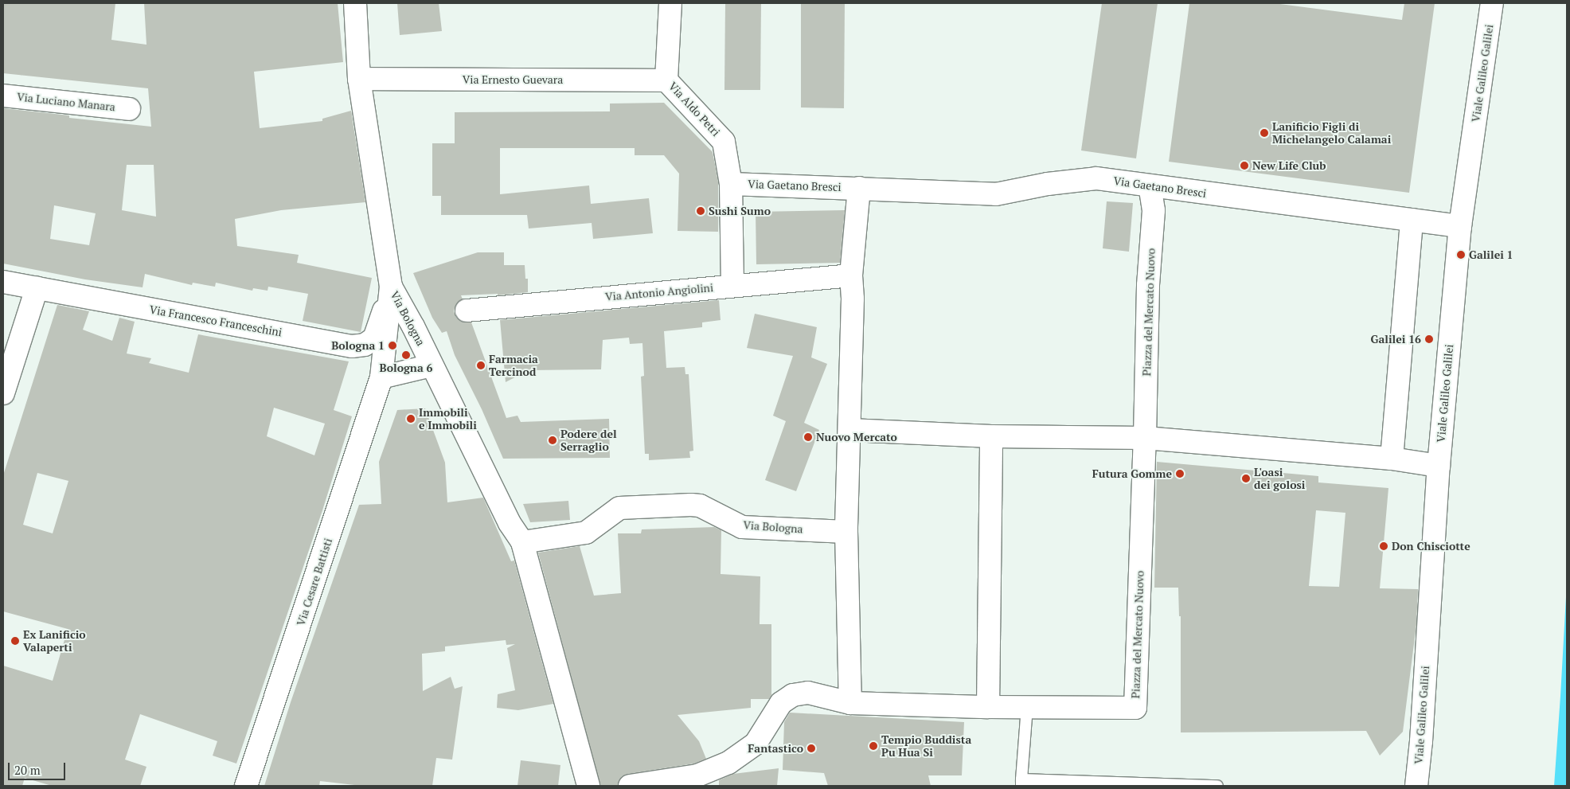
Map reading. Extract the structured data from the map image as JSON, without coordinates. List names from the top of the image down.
{
  "streets": {
    "street": [
      "Viale Galileo Galilei",
      "Via Ernesto Guevara",
      "Via Luciano Manara",
      "Via Aldo Petri",
      "Via Gaetano Bresci",
      "Via Antonio Angiolini",
      "Piazza del Mercato Nuovo",
      "Via Bologna",
      "Via Francesco Franceschini",
      "Via Cesare Battisti"
    ]
  },
  "crossings": [
    ["Viale Galileo Galilei", "Via Gaetano Bresci"],
    ["Via Ernesto Guevara", "Via Aldo Petri"],
    ["Via Ernesto Guevara", "Via Bologna"],
    ["Via Aldo Petri", "Via Gaetano Bresci"],
    ["Via Aldo Petri", "Via Antonio Angiolini"],
    ["Via Gaetano Bresci", "Piazza del Mercato Nuovo"],
    ["Via Bologna", "Via Francesco Franceschini"],
    ["Via Bologna", "Via Cesare Battisti"],
    ["Via Francesco Franceschini", "Via Cesare Battisti"]
  ],
  "places": [
    "Lanificio Figli di Michelangelo Calamai",
    "New Life Club",
    "Sushi Sumo",
    "Galilei 1",
    "Galilei 16",
    "Bologna 1",
    "Bologna 6",
    "Farmacia Tercinod",
    "Immobili e Immobili",
    "Nuovo Mercato",
    "Podere del Serraglio",
    "Futura Gomme",
    "L'oasi dei golosi",
    "Don Chisciotte",
    "Ex Lanificio Valaperti",
    "Tempio Buddista Pu Hua Si",
    "Fantastico"
  ],
  "scale_bar": "20 m"
}
